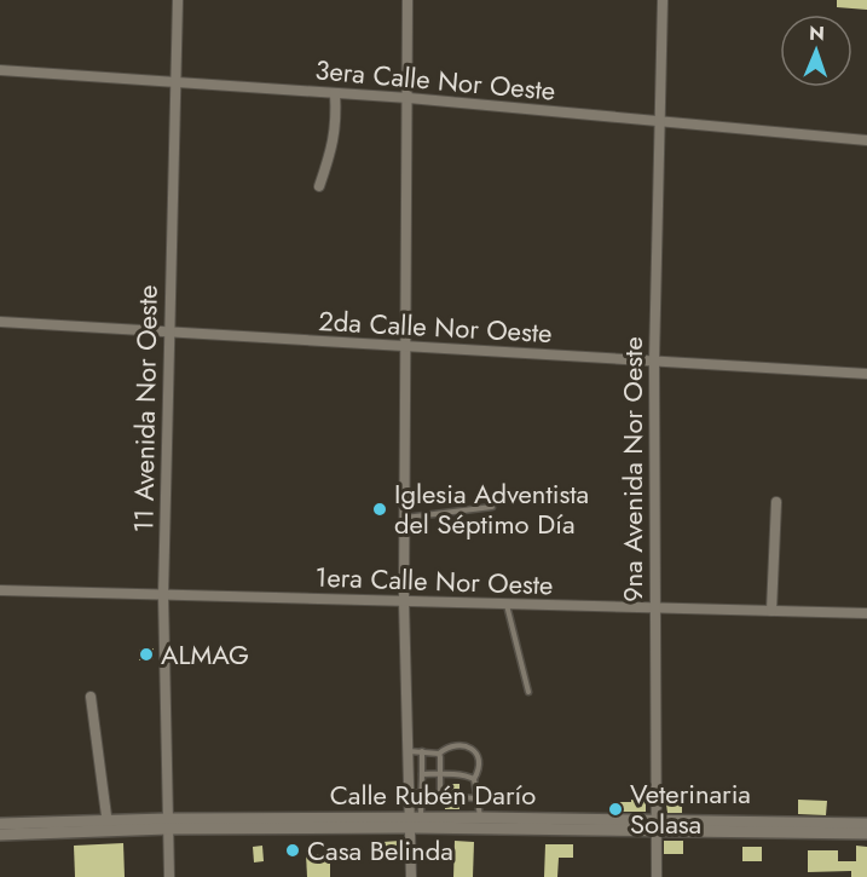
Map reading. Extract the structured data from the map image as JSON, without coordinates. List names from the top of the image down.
{
  "streets": {
    "street": [
      "3era Calle Nor Oeste",
      "2da Calle Nor Oeste",
      "11 Avenida Nor Oeste",
      "9na Avenida Nor Oeste",
      "1era Calle Nor Oeste",
      "Calle Rubén Darío"
    ]
  },
  "crossings": [
    ["3era Calle Nor Oeste", "11 Avenida Nor Oeste"],
    ["3era Calle Nor Oeste", "9na Avenida Nor Oeste"],
    ["2da Calle Nor Oeste", "11 Avenida Nor Oeste"],
    ["2da Calle Nor Oeste", "9na Avenida Nor Oeste"],
    ["11 Avenida Nor Oeste", "1era Calle Nor Oeste"],
    ["11 Avenida Nor Oeste", "Calle Rubén Darío"],
    ["9na Avenida Nor Oeste", "1era Calle Nor Oeste"],
    ["9na Avenida Nor Oeste", "Calle Rubén Darío"]
  ],
  "places": [
    "Iglesia Adventista del Séptimo Día",
    "ALMAG",
    "Veterinaria Solasa",
    "Casa Belinda"
  ],
  "north": "top"
}
